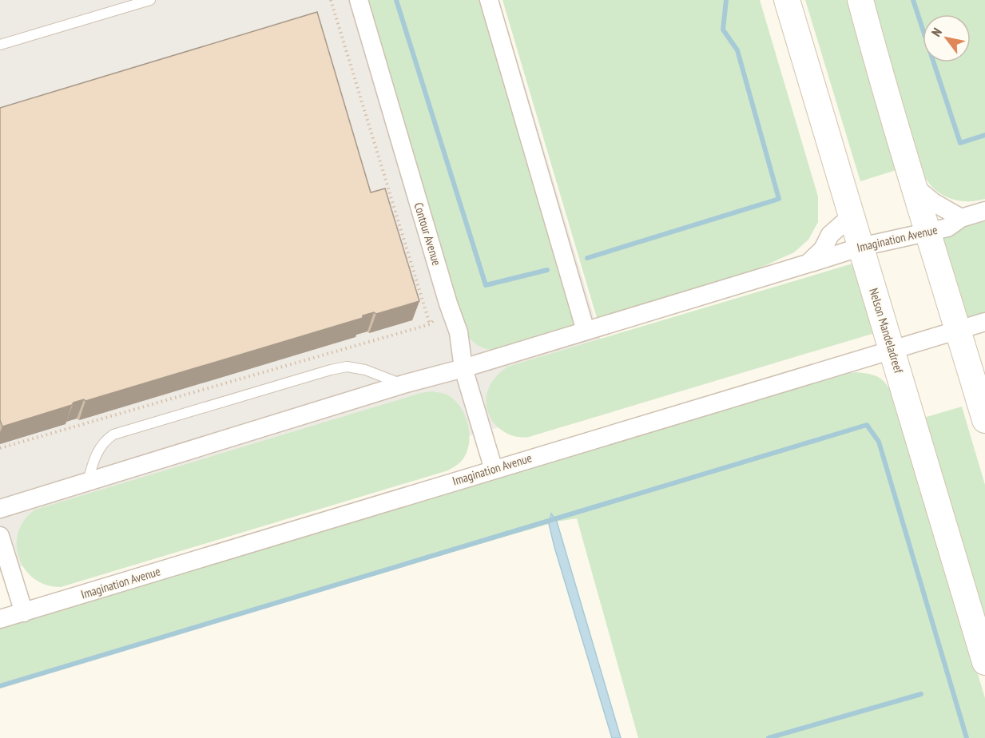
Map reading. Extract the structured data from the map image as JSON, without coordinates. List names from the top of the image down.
{
  "streets": {
    "main road": ["Nelson Mandeladreef"],
    "street": ["Contour Avenue", "Imagination Avenue"]
  },
  "crossings": [
    ["Contour Avenue", "Imagination Avenue"],
    ["Imagination Avenue", "Nelson Mandeladreef"]
  ],
  "north": "top left"
}
